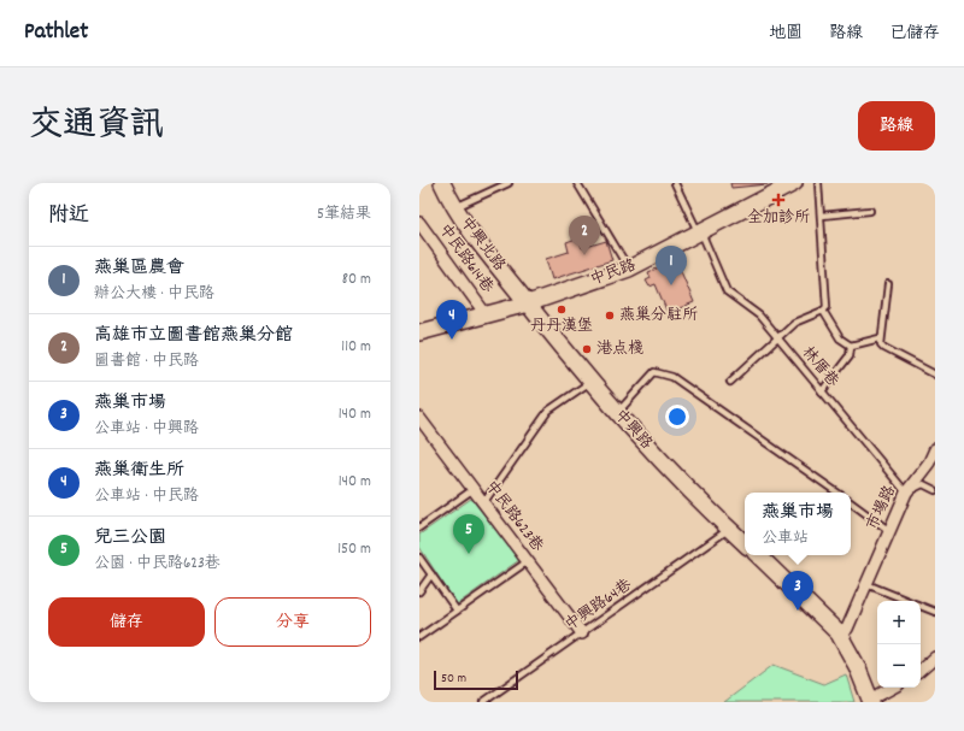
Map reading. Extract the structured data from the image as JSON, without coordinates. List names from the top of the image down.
{
  "streets": {
    "main road": ["中興北路", "中民路", "中興路"],
    "street": ["中民路614巷", "市場路", "中民路623巷"],
    "lane": ["林厝巷", "中興路64巷"]
  },
  "crossings": [
    ["中興北路", "中民路"],
    ["中興北路", "中興路"],
    ["中民路614巷", "中民路"],
    ["中民路", "林厝巷"],
    ["中民路", "中興路"],
    ["林厝巷", "市場路"],
    ["中興路", "中興路64巷"],
    ["中民路623巷", "中興路64巷"]
  ],
  "places": {
    "health": ["全加診所"],
    "other": ["丹丹漢堡", "燕巢分駐所", "港点棧"]
  },
  "scale_bar": "50 m",
  "page": {
    "header": "Pathlet",
    "nav": ["地圖", "路線", "已儲存"],
    "title": "交通資訊",
    "buttons": [
      "路線",
      ["儲存", "分享"]
    ],
    "heading": ["附近", "5筆結果"],
    "pins": [
      "2",
      "1",
      "4",
      "5",
      "3"
    ],
    "list": [
      {
        "mark": "1",
        "name": "燕巢區農會",
        "note": "辦公大樓 · 中民路",
        "value": "80 m"
      },
      {
        "mark": "2",
        "name": "高雄市立圖書館燕巢分館",
        "note": "圖書館 · 中民路",
        "value": "110 m"
      },
      {
        "mark": "3",
        "name": "燕巢市場",
        "note": "公車站 · 中興路",
        "value": "140 m"
      },
      {
        "mark": "4",
        "name": "燕巢衛生所",
        "note": "公車站 · 中民路",
        "value": "140 m"
      },
      {
        "mark": "5",
        "name": "兒三公園",
        "note": "公園 · 中民路623巷",
        "value": "150 m"
      }
    ],
    "popup": ["燕巢市場", "公車站"],
    "map_buttons": ["+", "−"],
    "scale": "50 m"
  }
}
